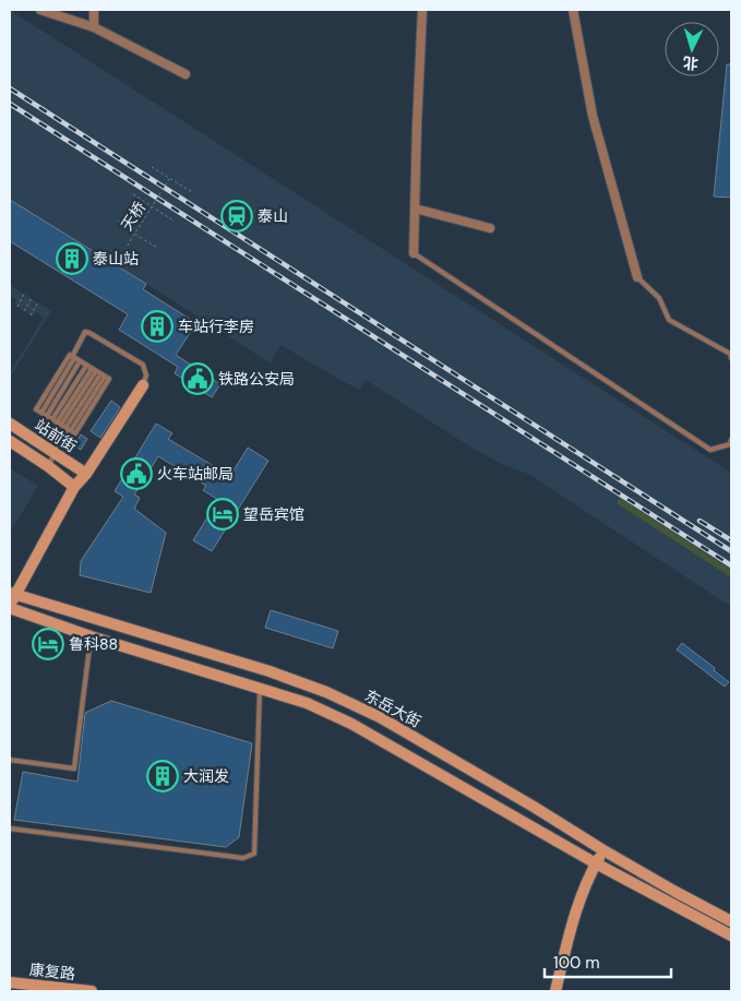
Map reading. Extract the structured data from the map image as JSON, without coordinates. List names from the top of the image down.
{
  "streets": {
    "main road": ["站前街", "东岳大街", "康复路"],
    "path": ["天桥"]
  },
  "places": {
    "station": ["泰山"],
    "building": ["泰山站", "车站行李房", "大润发"],
    "public building": ["铁路公安局", "火车站邮局"],
    "hotel": ["望岳宾馆", "鲁科88"]
  },
  "scale_bar": "100 m",
  "north": "bottom"
}
